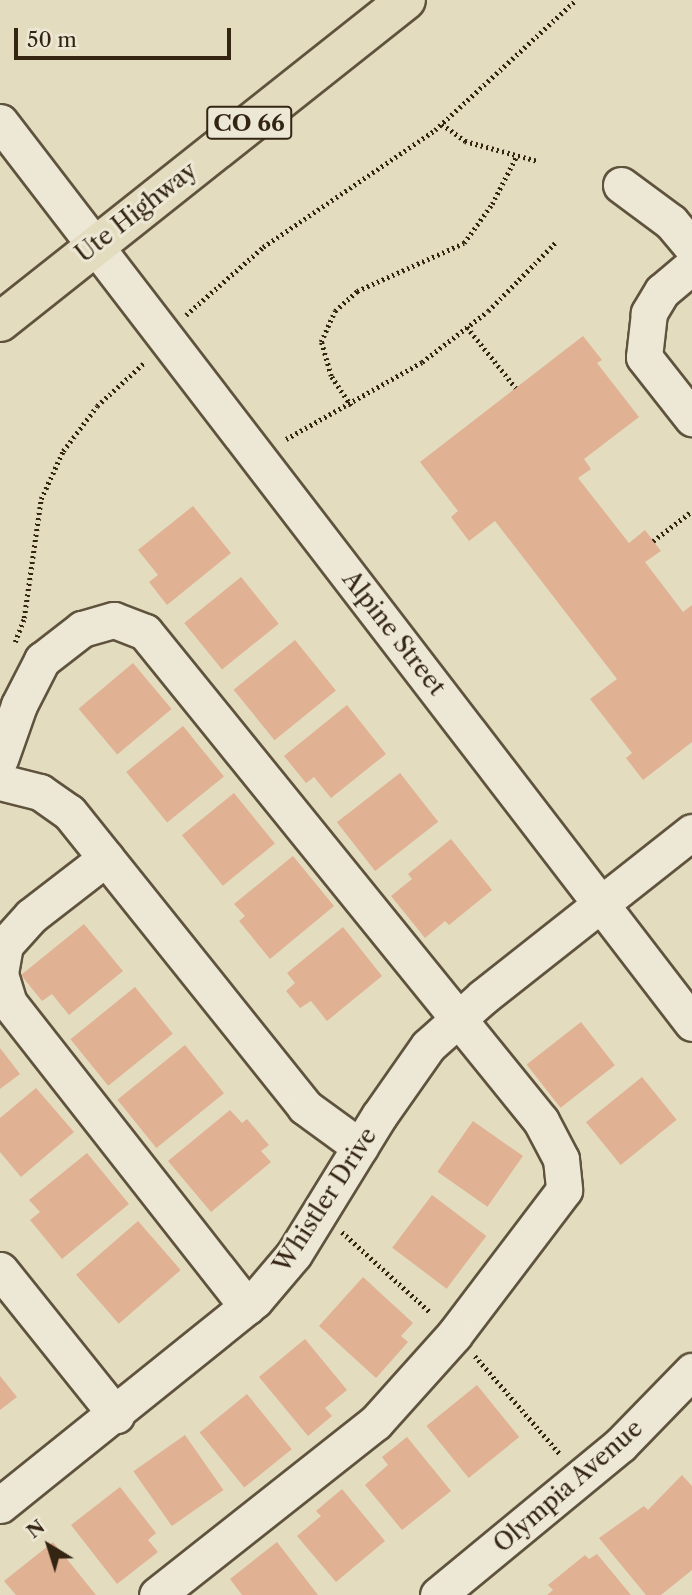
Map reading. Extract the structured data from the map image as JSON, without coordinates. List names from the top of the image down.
{
  "streets": {
    "main road": ["CO 66", "Ute Highway"],
    "street": ["Alpine Street", "Whistler Drive", "Olympia Avenue"]
  },
  "crossings": [
    ["Ute Highway", "Alpine Street"],
    ["Alpine Street", "Whistler Drive"]
  ],
  "scale_bar": "50 m",
  "north": "top left"
}
